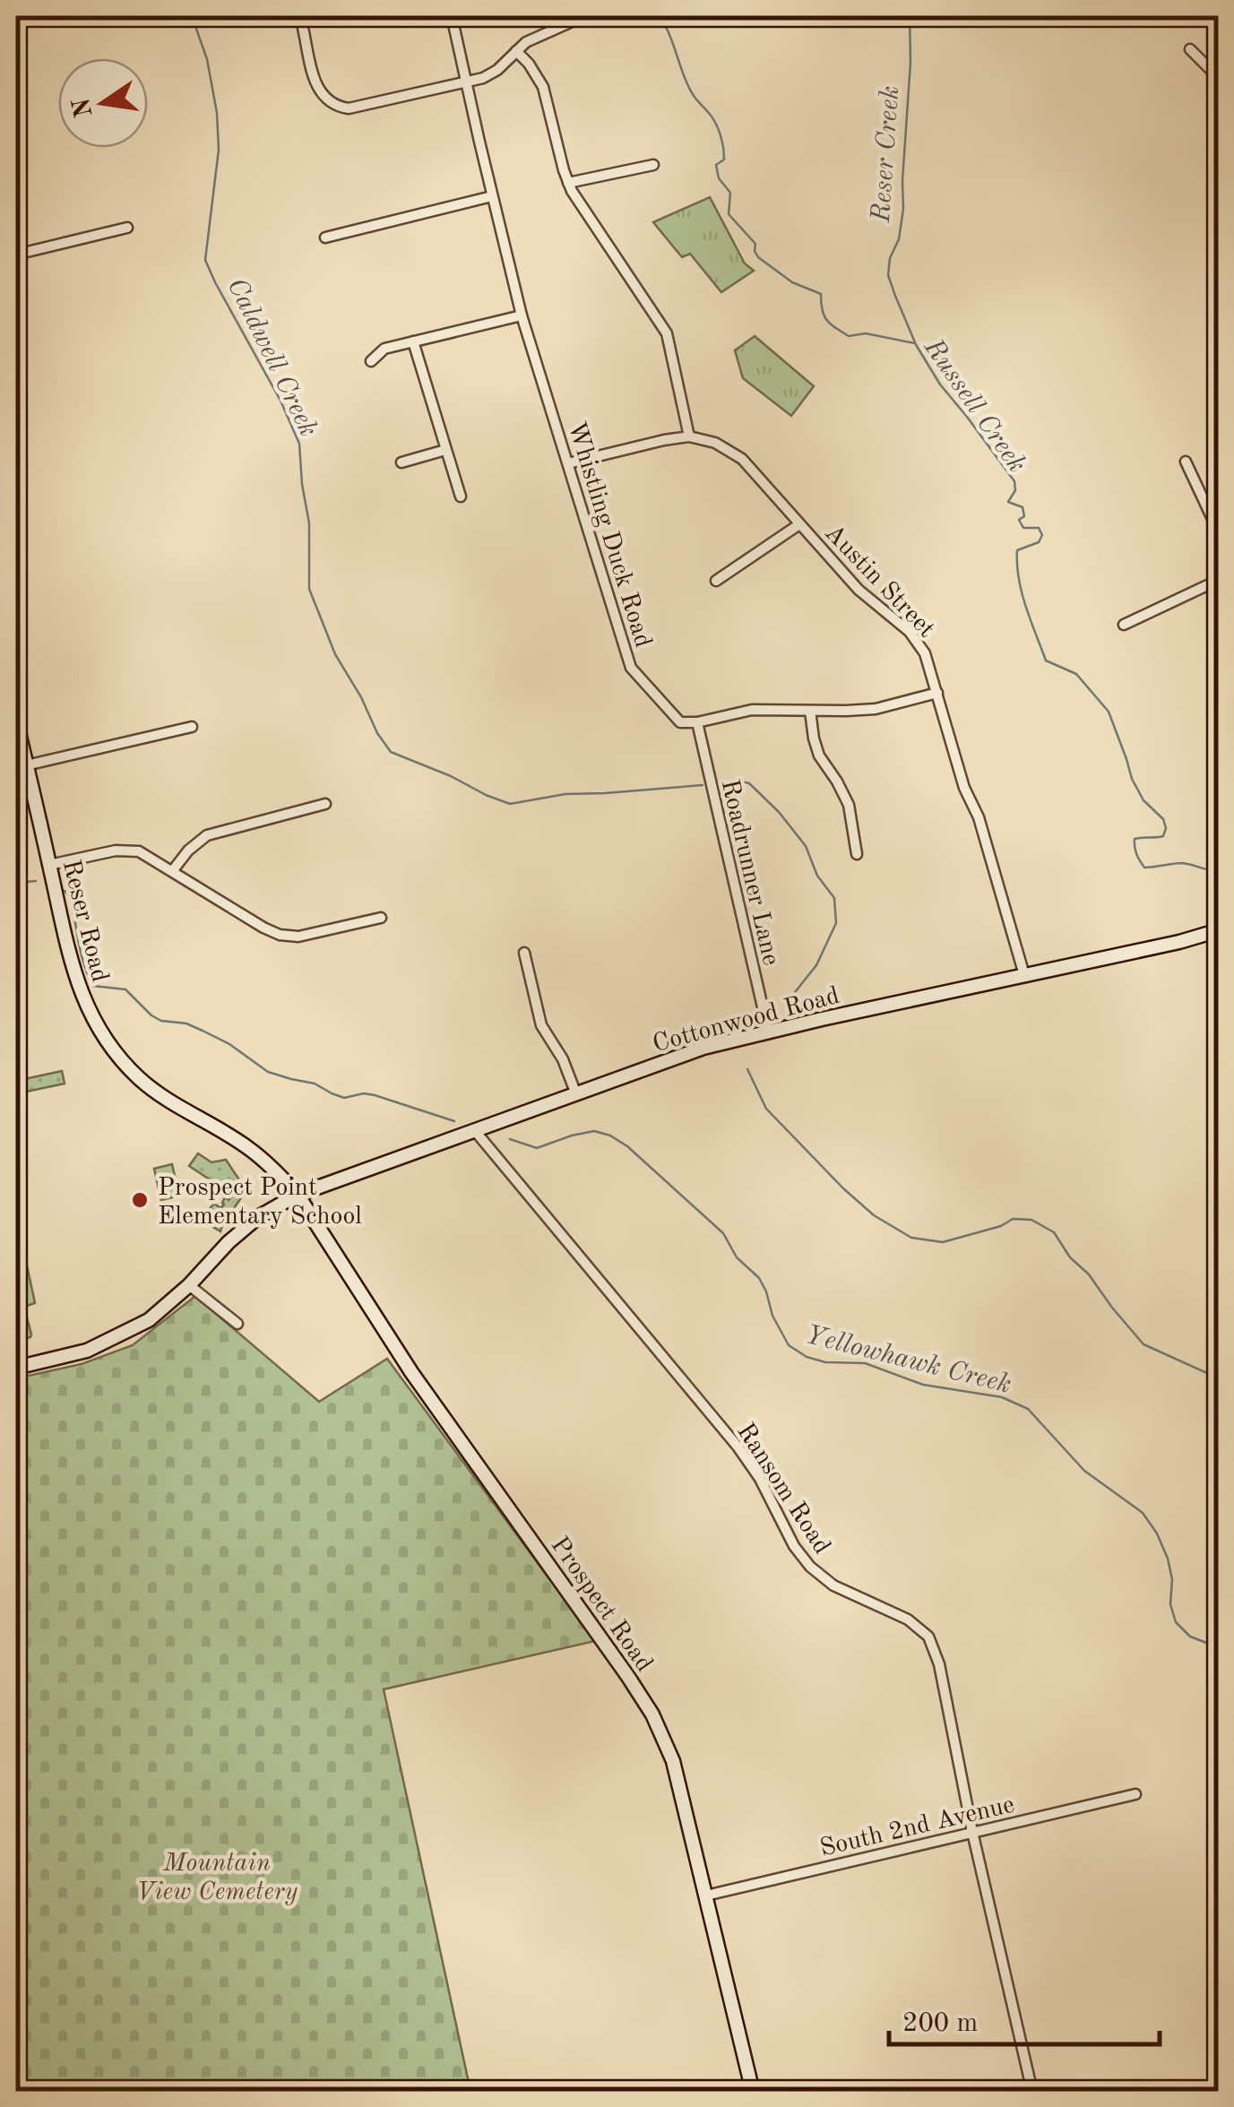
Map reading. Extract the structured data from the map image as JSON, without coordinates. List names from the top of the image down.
{
  "streets": {
    "main road": ["Reser Road", "Cottonwood Road", "Prospect Road"],
    "street": [
      "Whistling Duck Road",
      "Austin Street",
      "Roadrunner Lane",
      "Ransom Road",
      "South 2nd Avenue"
    ]
  },
  "crossings": [
    ["Whistling Duck Road", "Roadrunner Lane"],
    ["Austin Street", "Cottonwood Road"],
    ["Roadrunner Lane", "Cottonwood Road"],
    ["Reser Road", "Cottonwood Road"],
    ["Reser Road", "Prospect Road"],
    ["Cottonwood Road", "Ransom Road"],
    ["Cottonwood Road", "Prospect Road"],
    ["Ransom Road", "South 2nd Avenue"],
    ["Prospect Road", "South 2nd Avenue"]
  ],
  "water": [
    "Reser Creek",
    "Caldwell Creek",
    "Russell Creek",
    "Yellowhawk Creek"
  ],
  "parks": ["Mountain View Cemetery"],
  "places": ["Prospect Point Elementary School"],
  "scale_bar": "200 m",
  "north": "left"
}
